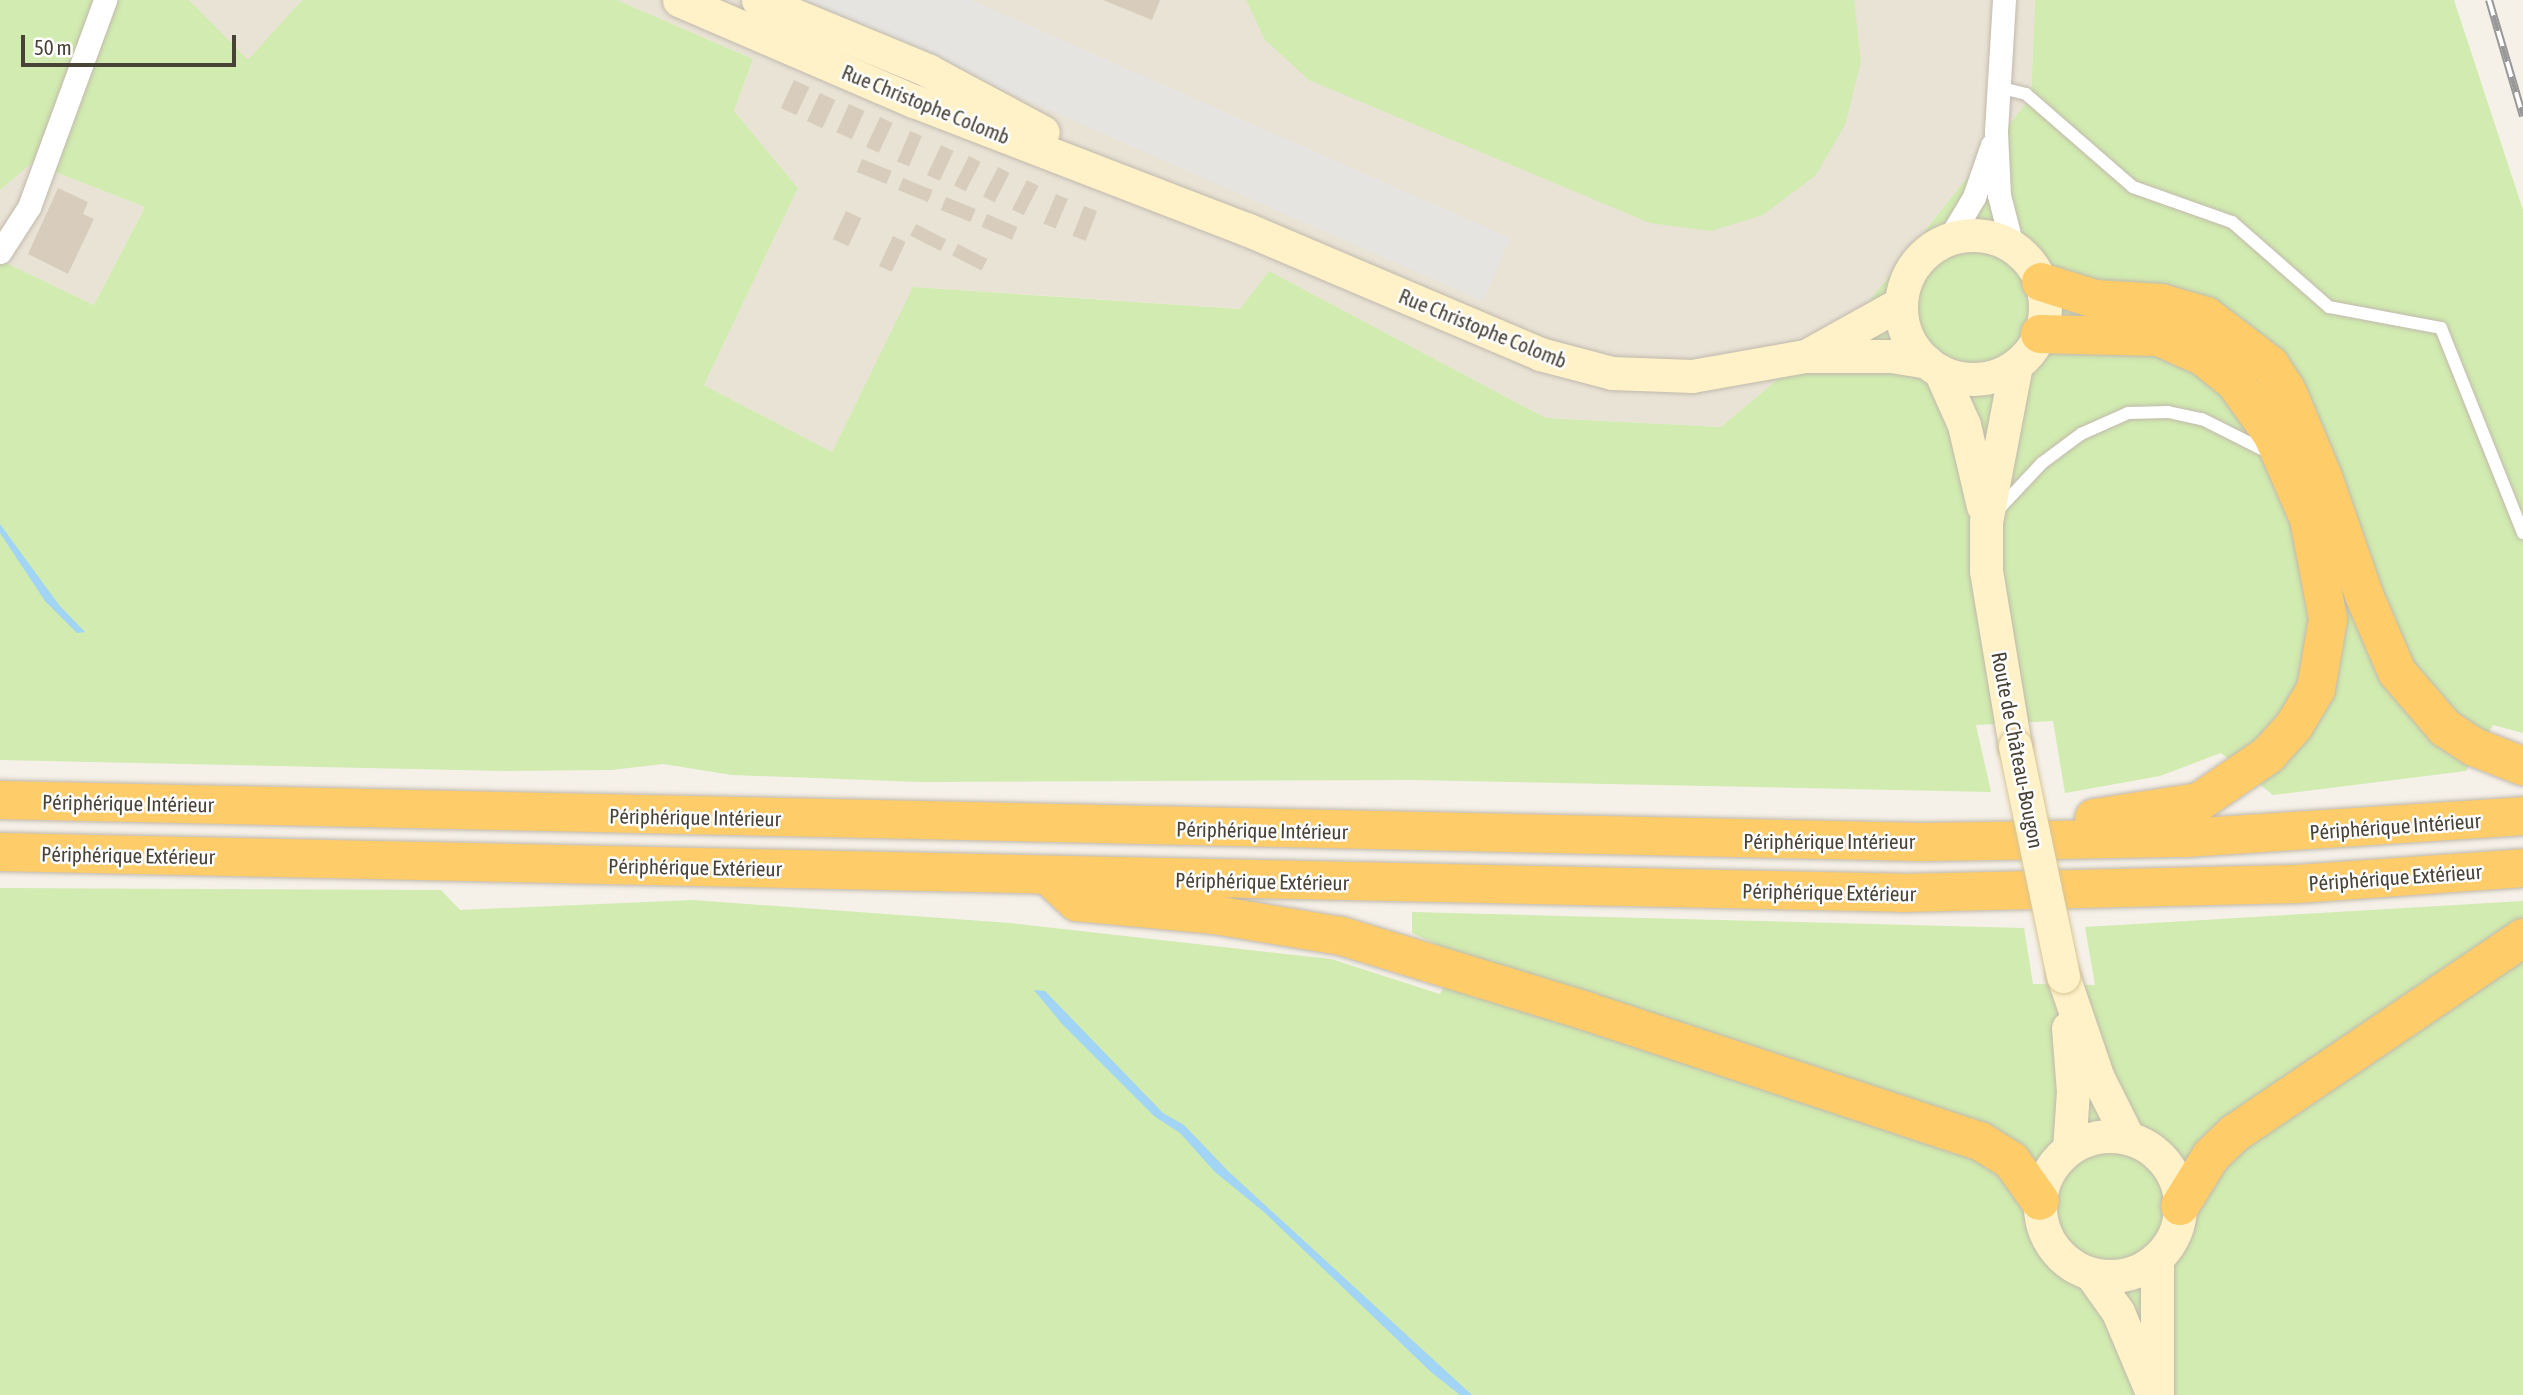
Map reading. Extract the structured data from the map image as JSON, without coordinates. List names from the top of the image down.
{
  "streets": {
    "highway": ["Périphérique Intérieur", "Périphérique Extérieur"],
    "main road": ["Rue Christophe Colomb", "Route de Château-Bougon"]
  },
  "crossings": [
    ["Rue Christophe Colomb", "Route de Château-Bougon"]
  ],
  "scale_bar": "50 m"
}
